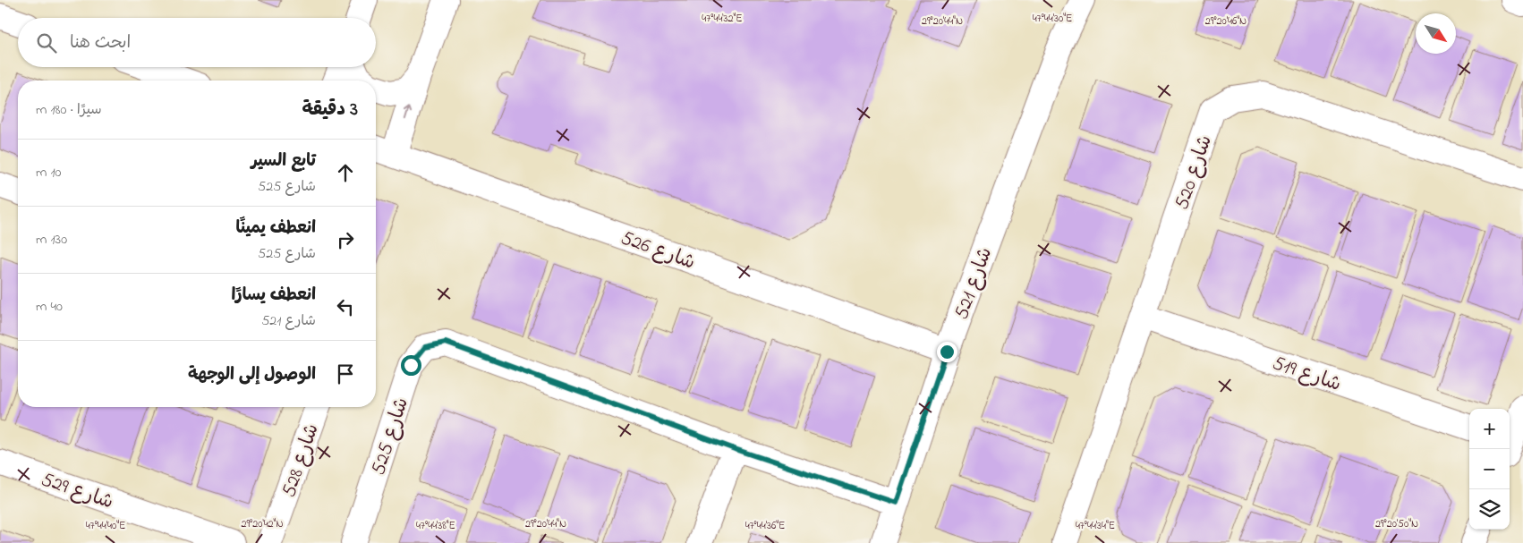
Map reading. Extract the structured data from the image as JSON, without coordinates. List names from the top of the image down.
{
  "streets": {
    "street": [
      "شارع 520",
      "شارع 526",
      "شارع 521",
      "شارع 519",
      "شارع 525",
      "شارع 528",
      "شارع 529"
    ]
  },
  "crossings": [
    ["شارع 520", "شارع 519"],
    ["شارع 526", "شارع 521"],
    ["شارع 521", "شارع 525"]
  ],
  "north": "bottom right",
  "page": {
    "search": "ابحث هنا",
    "heading": ["3 دقيقة", "سيرًا · 180 m"],
    "list": [
      ["تابع السير", "شارع 525", "10 m"],
      ["انعطف يمينًا", "شارع 525", "130 m"],
      ["انعطف يسارًا", "شارع 521", "40 m"],
      "الوصول إلى الوجهة"
    ],
    "map_buttons": ["+", "−"]
  },
  "coordinates": [
    "47°44'32\"E",
    "47°44'30\"E",
    "29°20'44\"N",
    "29°20'46\"N",
    "29°20'42\"N",
    "29°20'50\"N",
    "47°44'40\"E",
    "47°44'38\"E",
    "47°44'36\"E",
    "47°44'34\"E"
  ]
}
